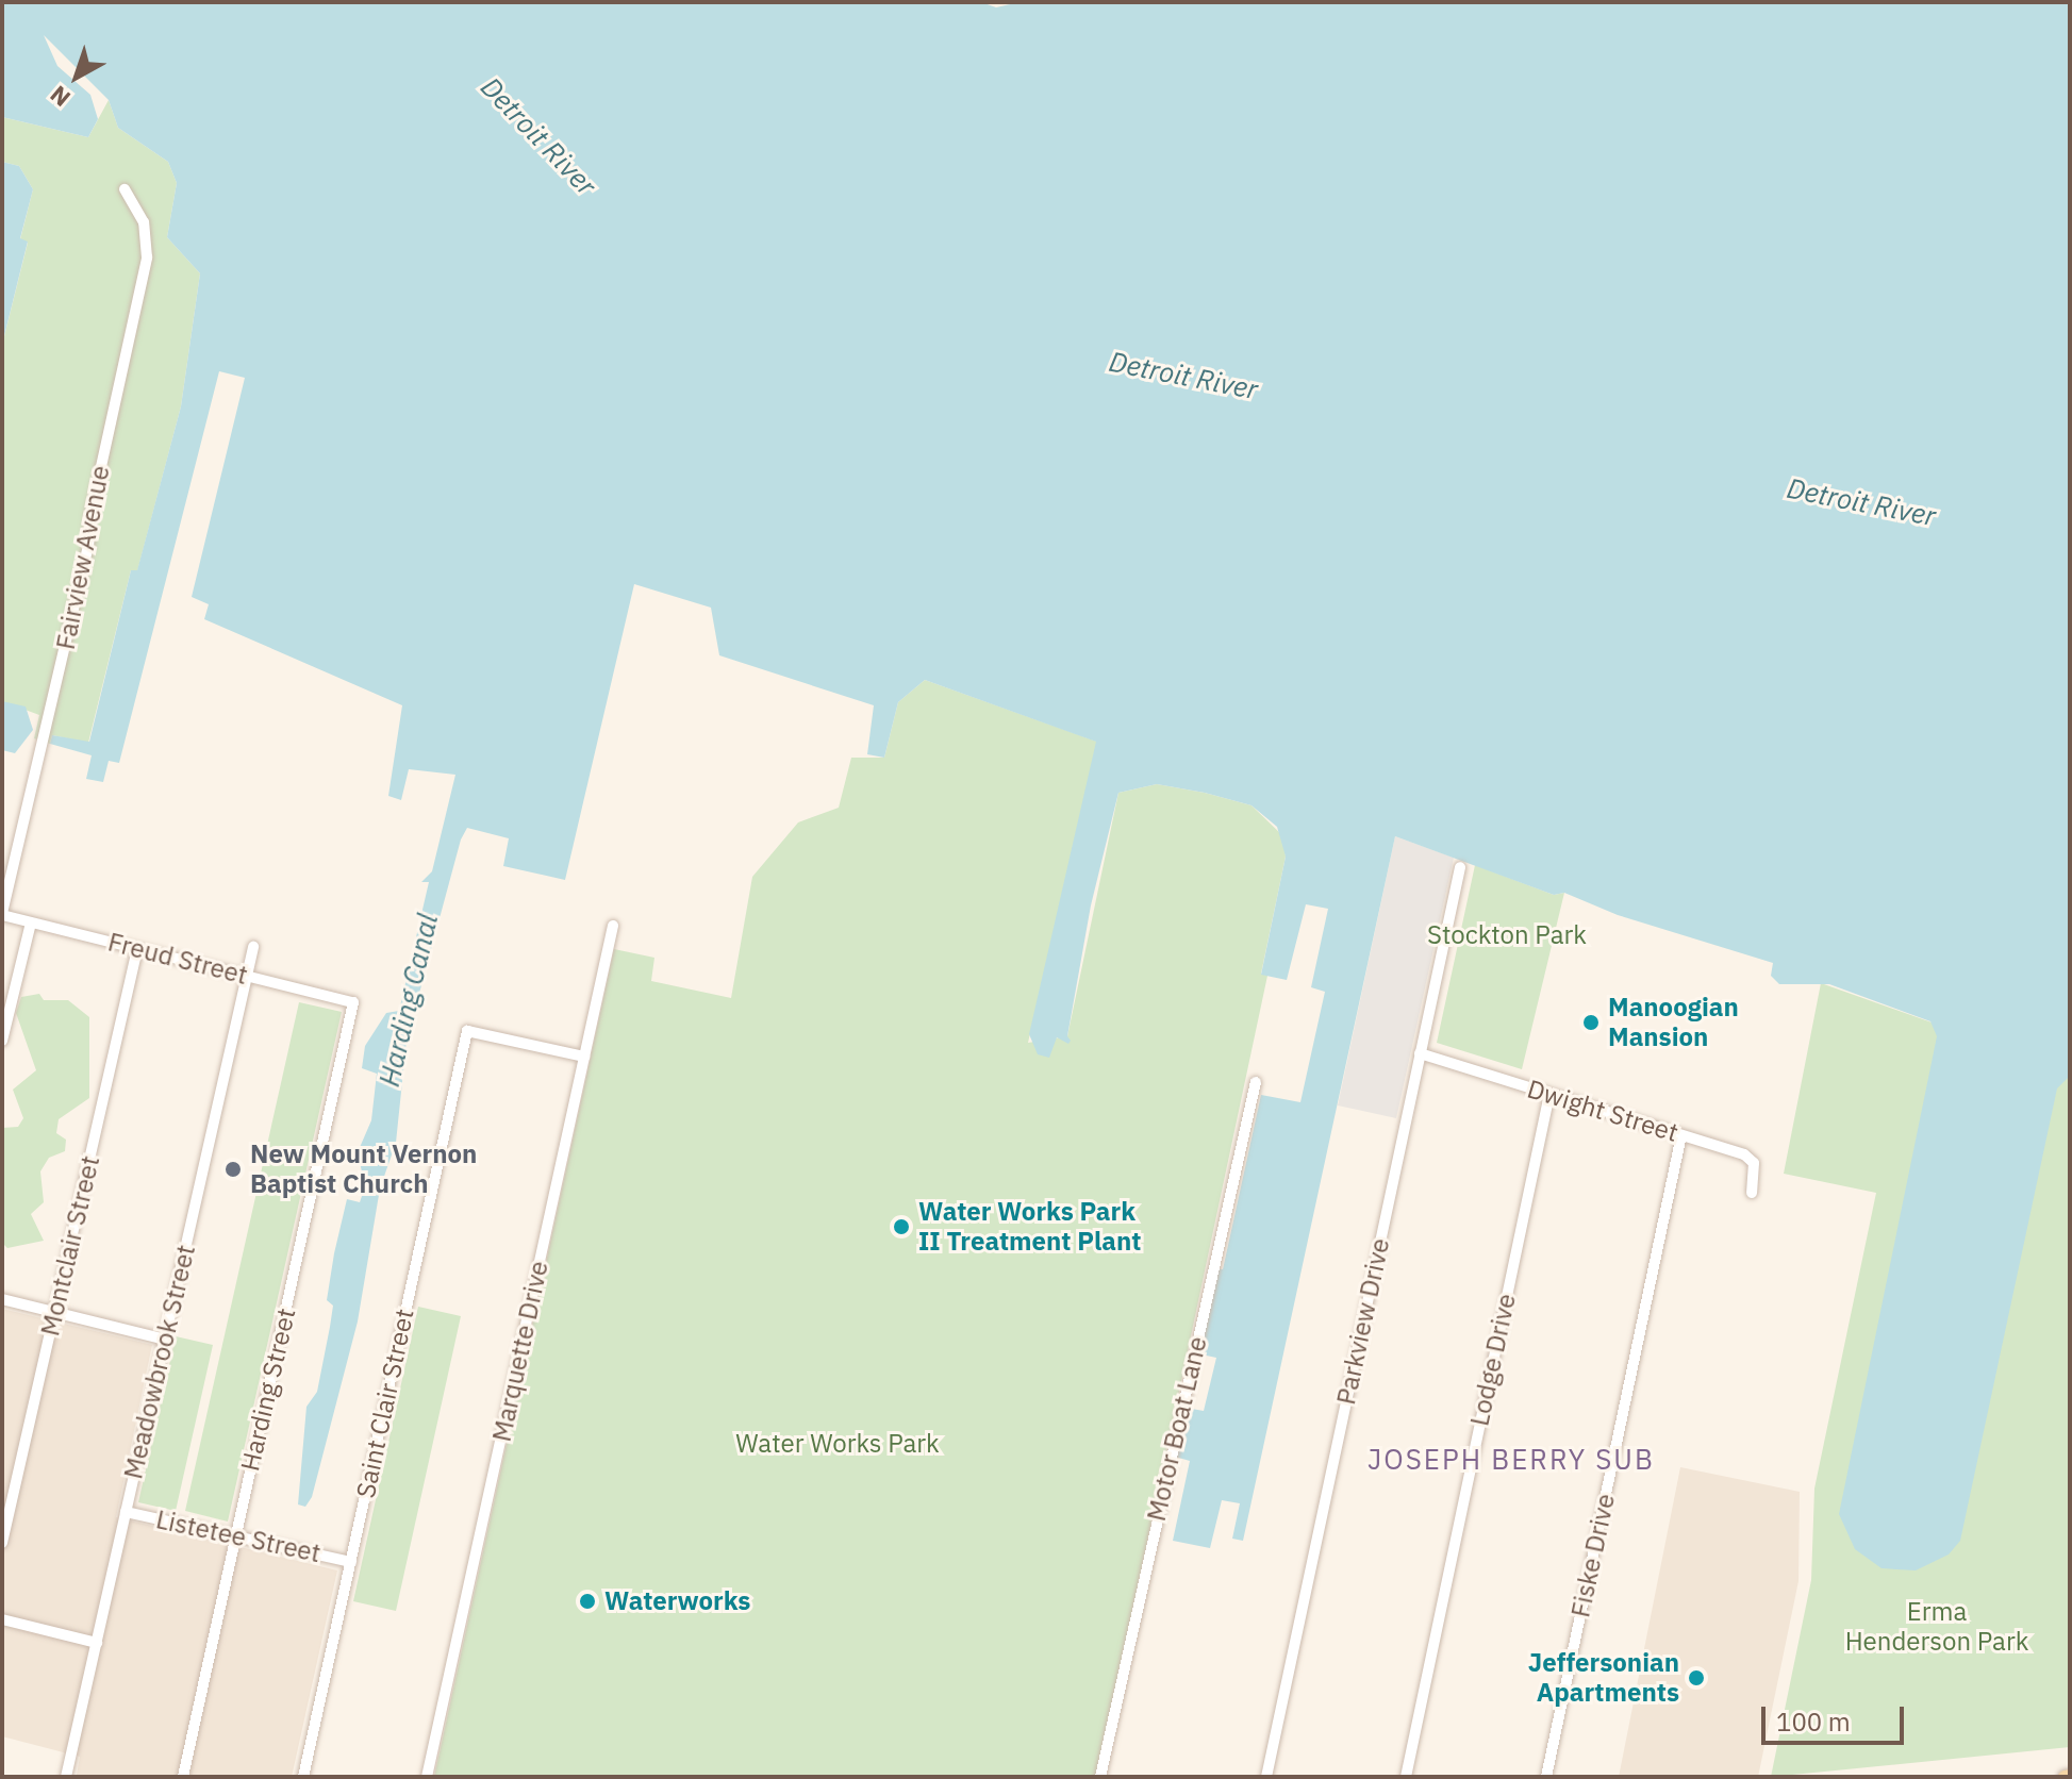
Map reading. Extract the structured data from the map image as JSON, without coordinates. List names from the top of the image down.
{
  "streets": {
    "street": [
      "Fairview Avenue",
      "Freud Street",
      "Dwight Street",
      "Montclair Street",
      "Parkview Drive",
      "Marquette Drive",
      "Lodge Drive",
      "Meadowbrook Street",
      "Harding Street",
      "Saint Clair Street",
      "Motor Boat Lane",
      "Listetee Street",
      "Fiske Drive"
    ]
  },
  "crossings": [
    ["Fairview Avenue", "Freud Street"],
    ["Freud Street", "Montclair Street"],
    ["Freud Street", "Meadowbrook Street"],
    ["Freud Street", "Harding Street"],
    ["Dwight Street", "Parkview Drive"],
    ["Dwight Street", "Lodge Drive"],
    ["Dwight Street", "Fiske Drive"],
    ["Marquette Drive", "Saint Clair Street"],
    ["Meadowbrook Street", "Listetee Street"],
    ["Harding Street", "Listetee Street"],
    ["Saint Clair Street", "Listetee Street"]
  ],
  "districts": ["JOSEPH BERRY SUB"],
  "water": ["Detroit River", "Harding Canal"],
  "parks": ["Stockton Park", "Water Works Park", "Erma Henderson Park"],
  "places": [
    "Manoogian Mansion",
    "New Mount Vernon Baptist Church",
    "Water Works Park II Treatment Plant",
    "Waterworks",
    "Jeffersonian Apartments"
  ],
  "scale_bar": "100 m",
  "north": "bottom left"
}
